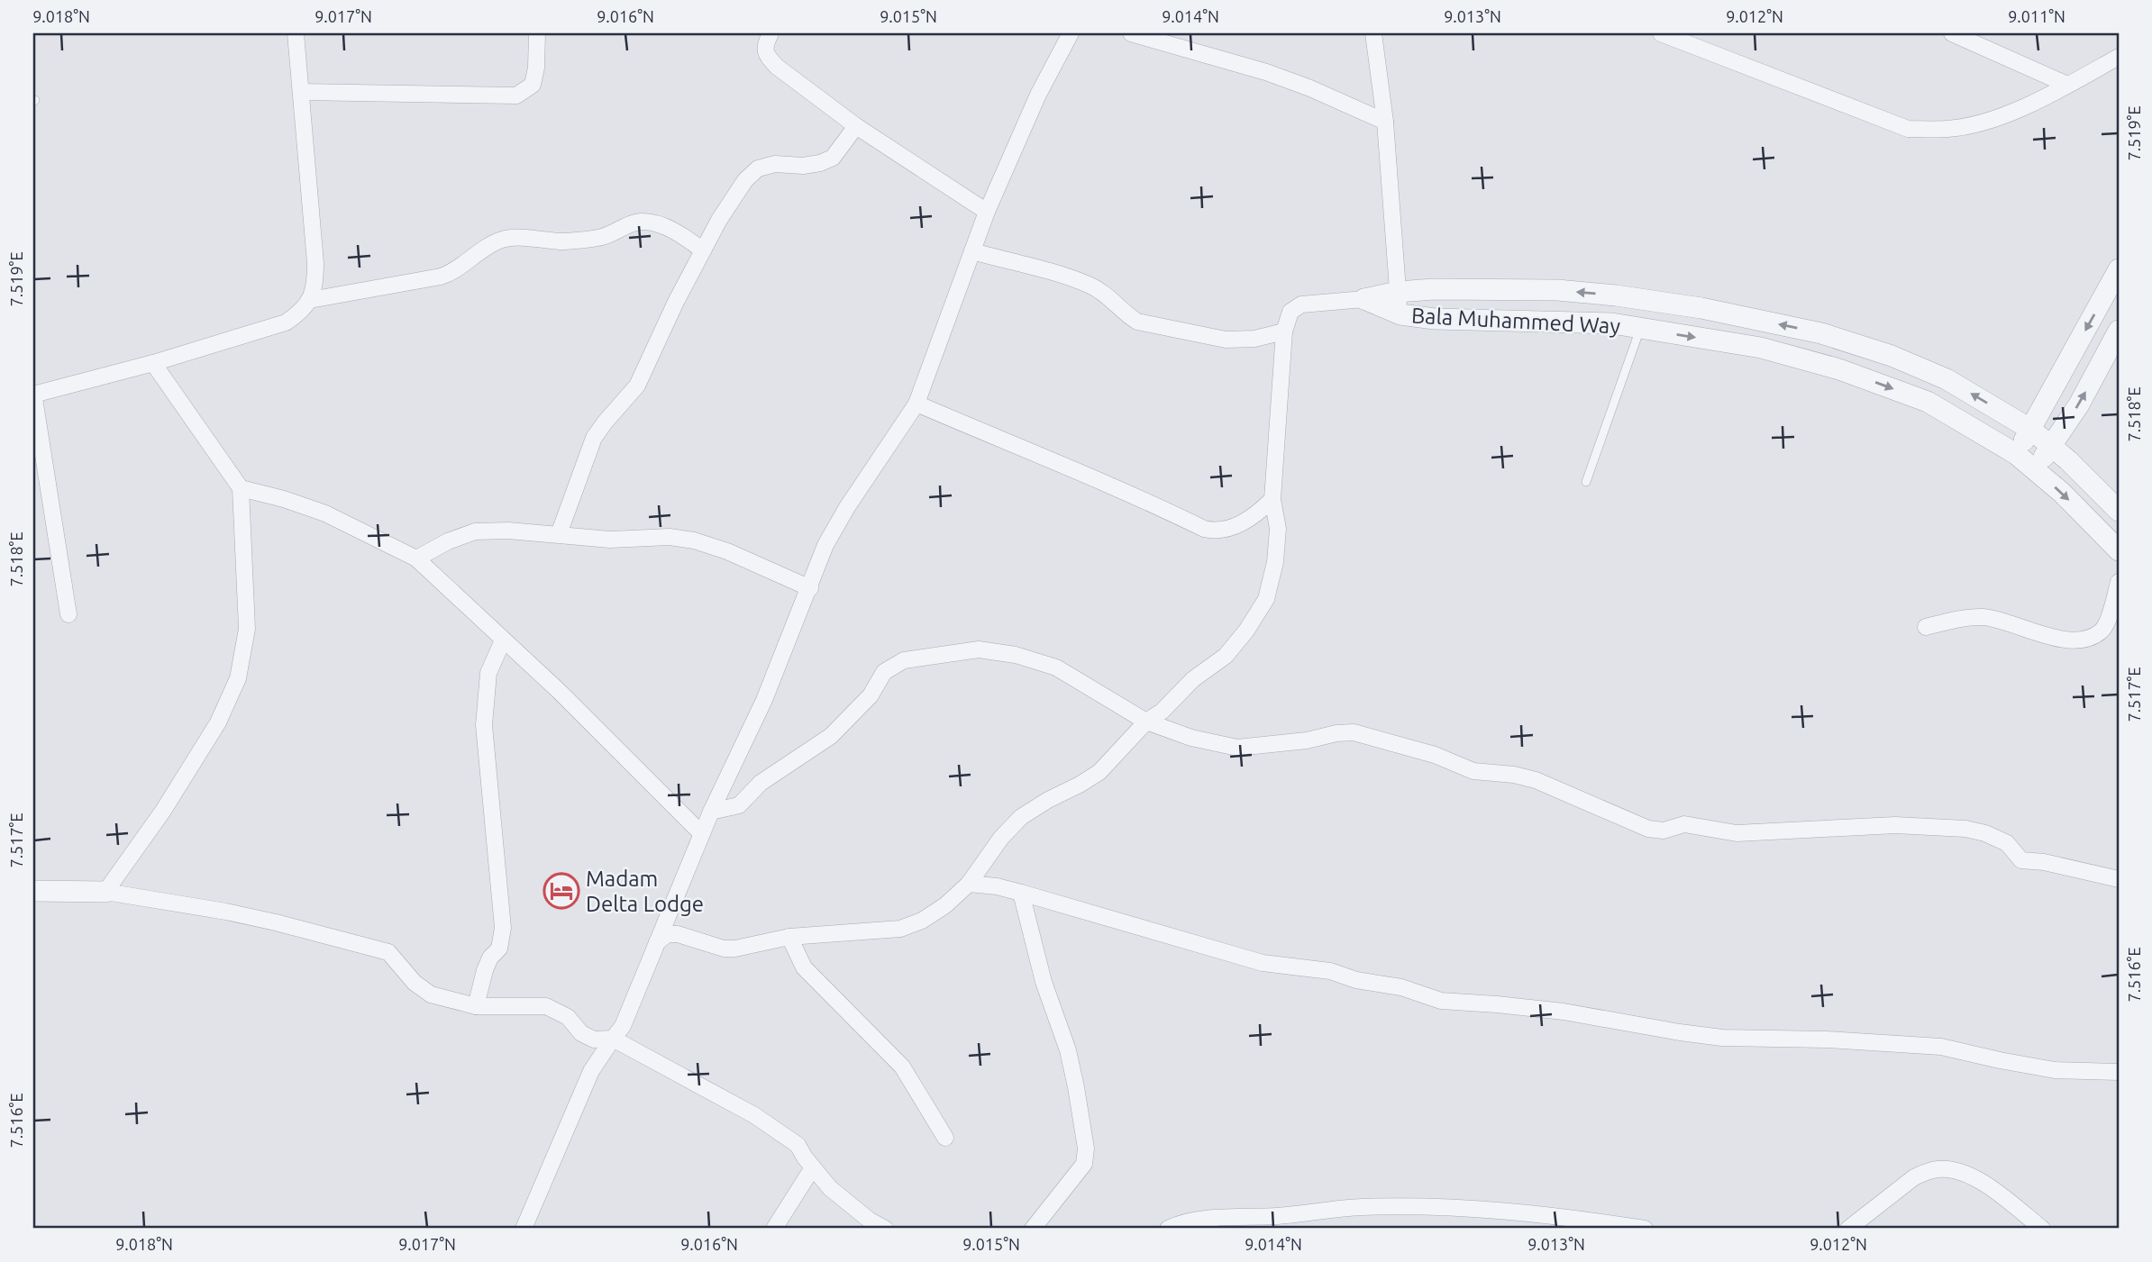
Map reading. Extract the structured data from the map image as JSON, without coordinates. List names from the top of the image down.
{
  "streets": {
    "street": ["Bala Muhammed Way"]
  },
  "places": {
    "hotel": ["Madam Delta Lodge"]
  },
  "coordinates": [
    "9.018°N",
    "9.017°N",
    "9.016°N",
    "9.015°N",
    "9.014°N",
    "9.013°N",
    "9.012°N",
    "9.011°N",
    "7.519°E",
    "7.518°E",
    "7.517°E",
    "7.516°E"
  ]
}
